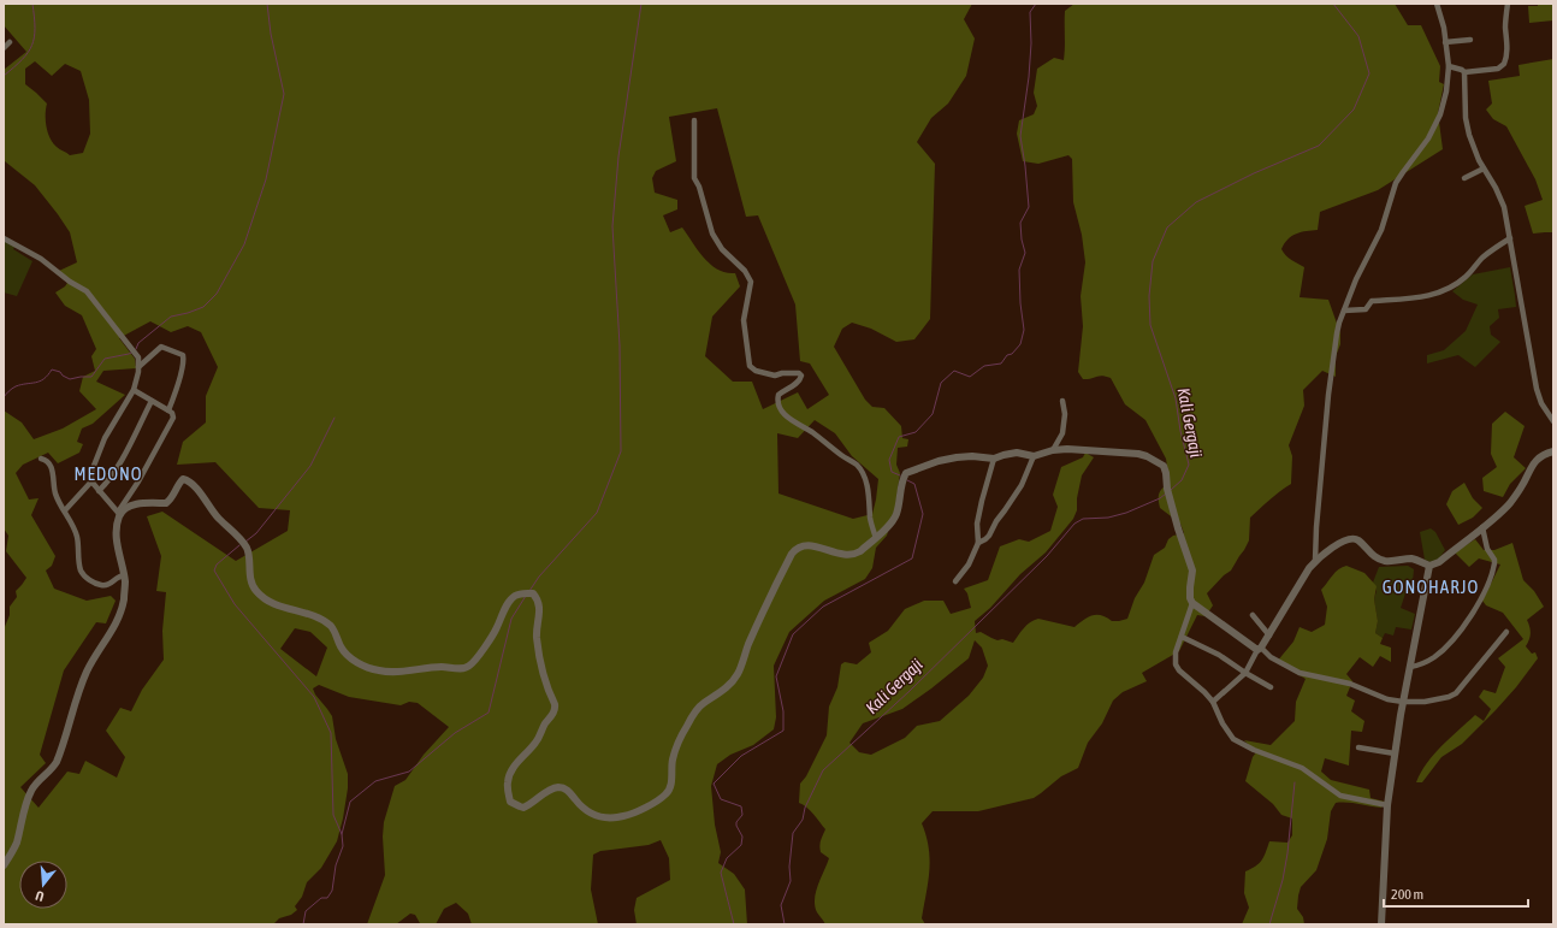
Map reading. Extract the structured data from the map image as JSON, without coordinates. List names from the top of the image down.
{
  "districts": ["MEDONO", "GONOHARJO"],
  "water": ["Kali Gergaji"],
  "scale_bar": "200 m",
  "north": "bottom"
}
